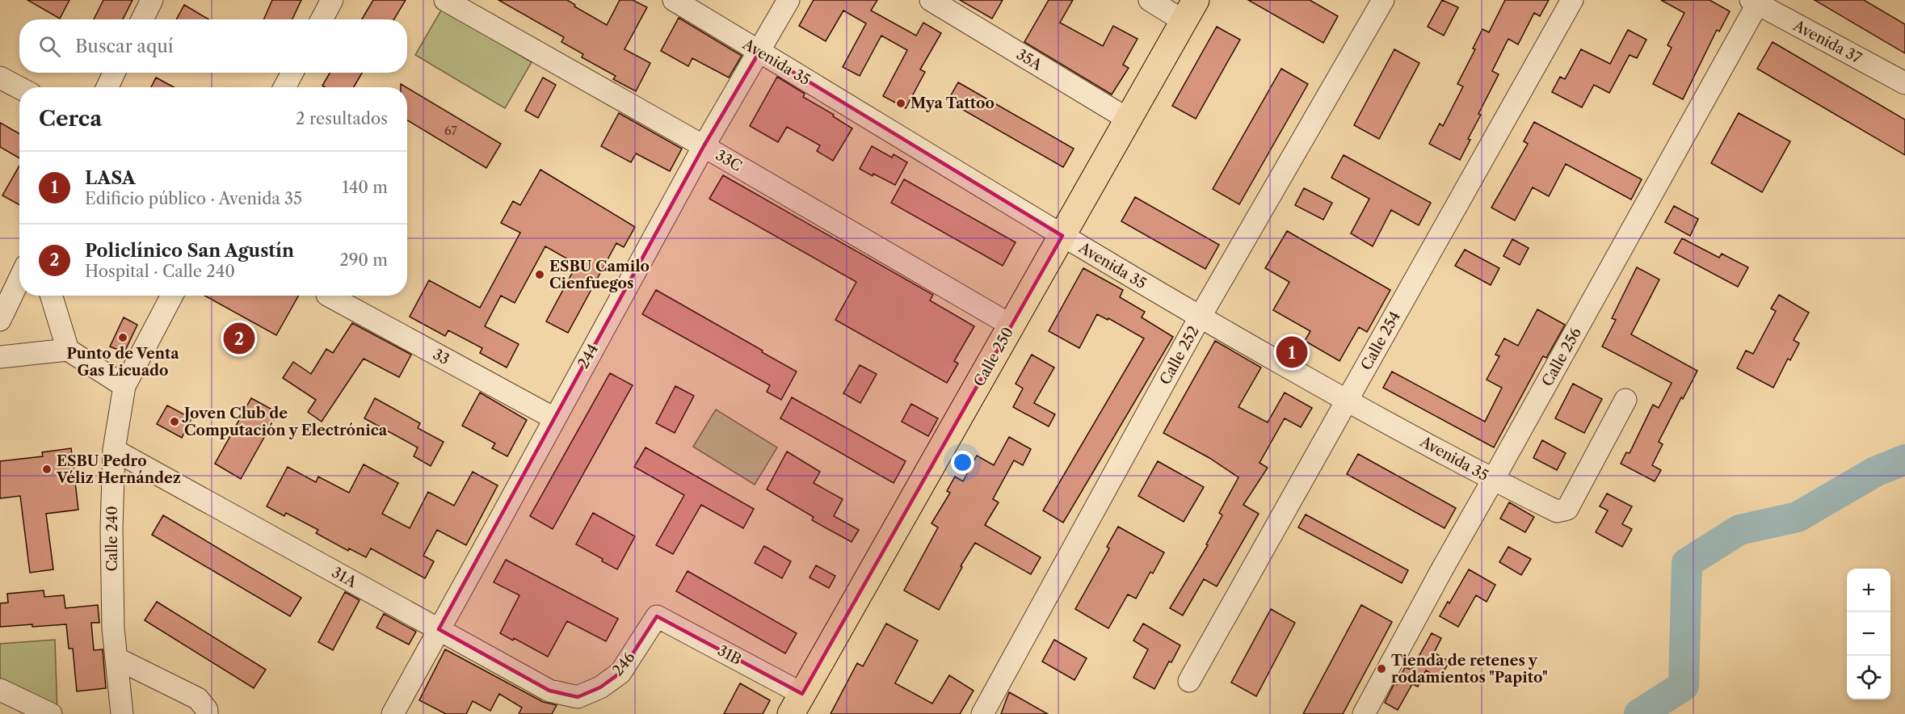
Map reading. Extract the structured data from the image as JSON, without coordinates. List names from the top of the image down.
{
  "streets": {
    "main road": ["Calle 250"],
    "street": [
      "Avenida 37",
      "35A",
      "Avenida 35",
      "33C",
      "Calle 254",
      "Calle 252",
      "244",
      "33",
      "Calle 256",
      "Calle 240",
      "31A",
      "31B",
      "246"
    ]
  },
  "crossings": [
    ["Avenida 37", "Calle 256"],
    ["35A", "Calle 250"],
    ["Avenida 35", "Calle 254"],
    ["Avenida 35", "Calle 252"],
    ["Avenida 35", "244"],
    ["Avenida 35", "Calle 250"],
    ["Avenida 35", "Calle 256"],
    ["33C", "244"],
    ["33C", "Calle 250"],
    ["244", "33"],
    ["244", "31A"],
    ["Calle 250", "31B"],
    ["Calle 240", "31A"],
    ["31A", "246"],
    ["31B", "246"]
  ],
  "places": [
    "Mya Tattoo",
    "ESBU Camilo Cienfuegos",
    "Punto de Venta Gas Licuado",
    "Joven Club de Computación y Electrónica",
    "ESBU Pedro Véliz Hernández",
    "Tienda de retenes y rodamientos \"Papito\""
  ],
  "house_numbers": ["67"],
  "page": {
    "search": "Buscar aquí",
    "heading": ["Cerca", "2 resultados"],
    "list": [
      {
        "mark": "1",
        "name": "LASA",
        "note": "Edificio público · Avenida 35",
        "value": "140 m"
      },
      {
        "mark": "2",
        "name": "Policlínico San Agustín",
        "note": "Hospital · Calle 240",
        "value": "290 m"
      }
    ],
    "pins": ["2", "1"],
    "map_buttons": ["+", "−"]
  }
}
